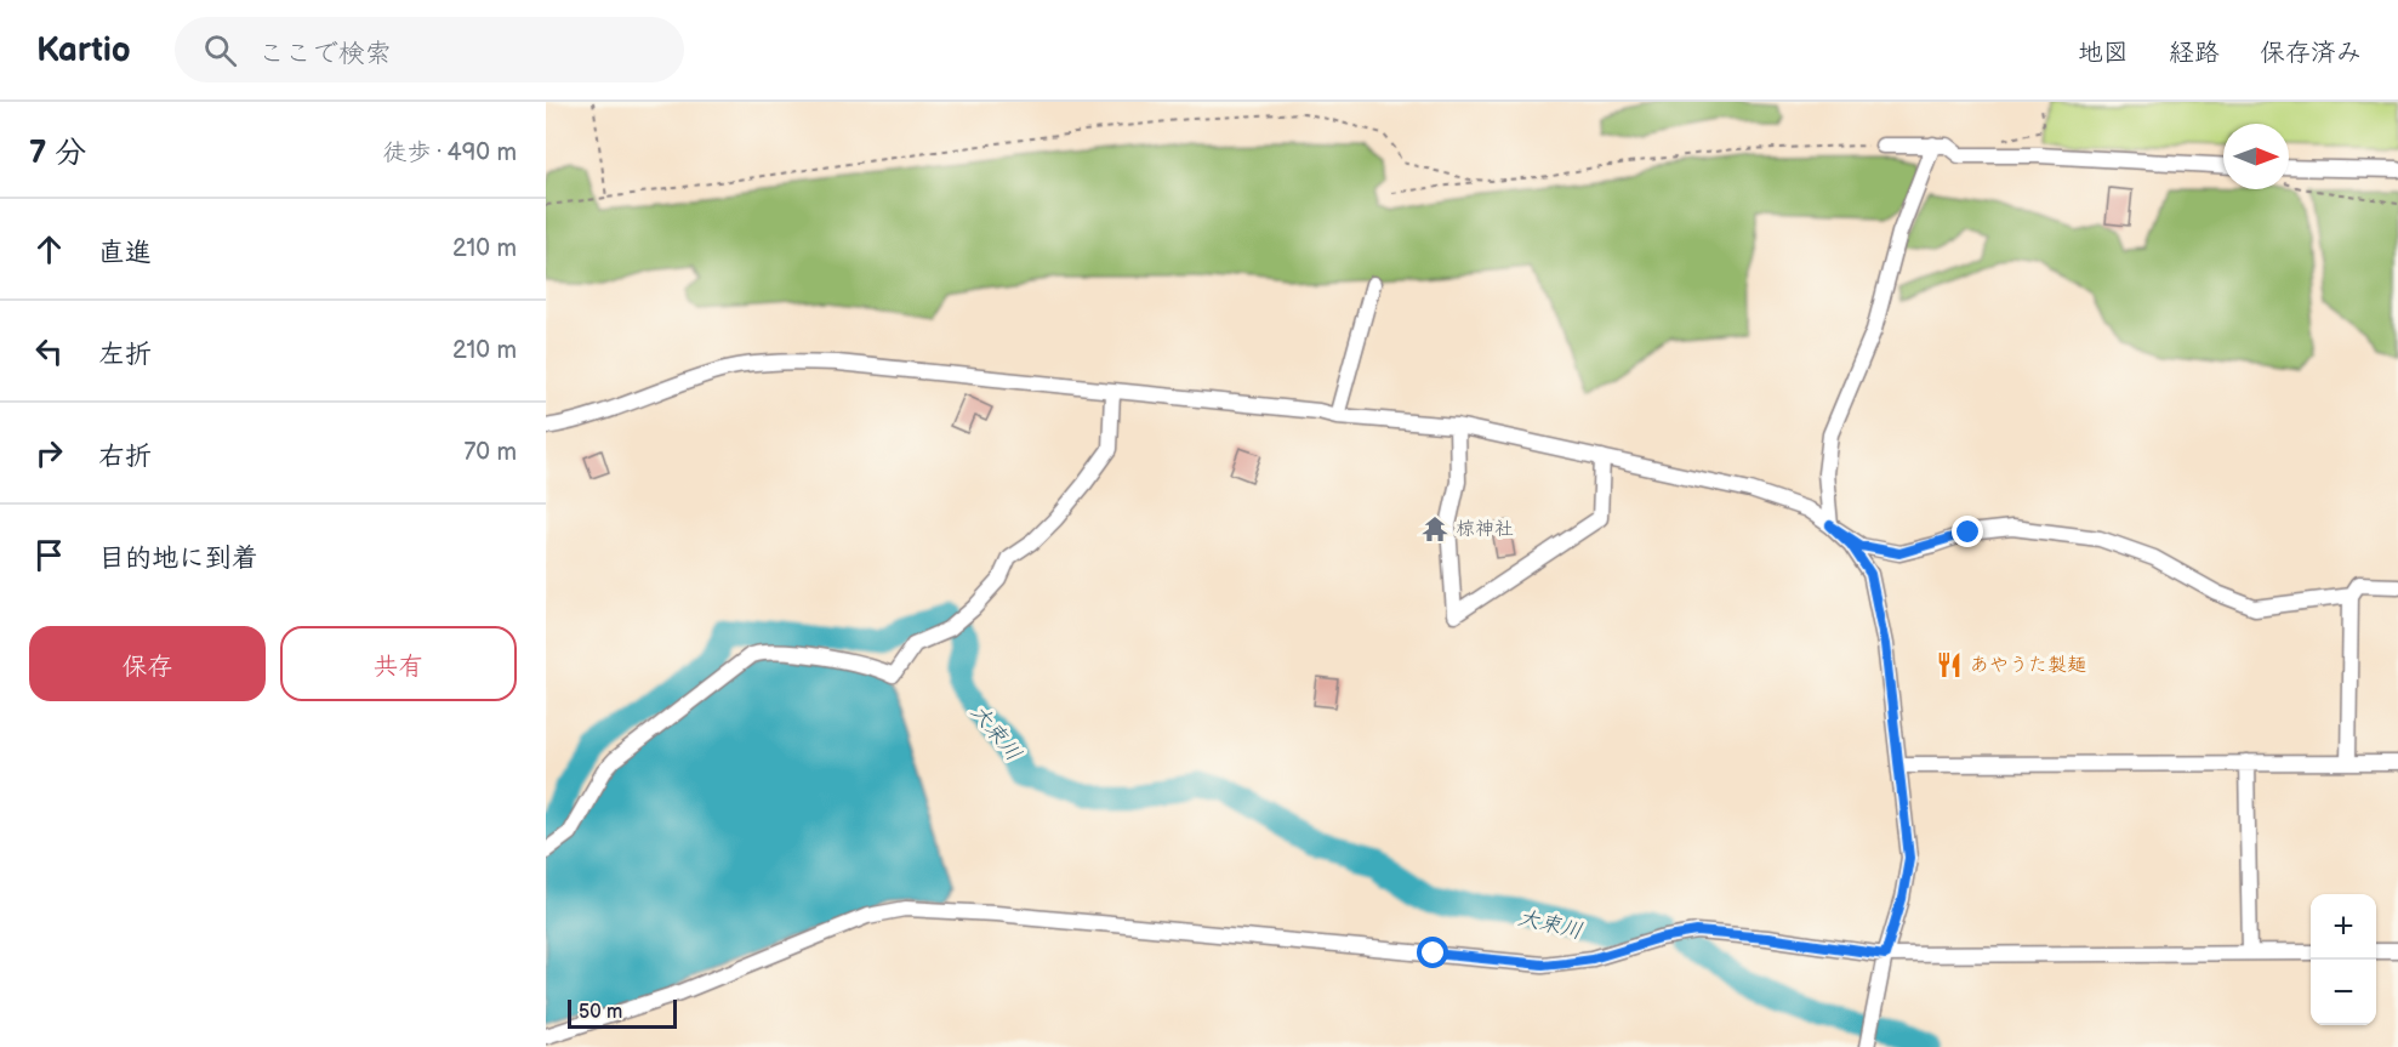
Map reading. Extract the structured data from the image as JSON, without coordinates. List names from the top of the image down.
{
  "water": ["大束川"],
  "places": {
    "temple": ["椋神社"],
    "restaurant": ["あやうた製麺"]
  },
  "scale_bar": "50 m",
  "north": "right",
  "page": {
    "header": "Kartio",
    "search": "ここで検索",
    "nav": ["地図", "経路", "保存済み"],
    "heading": ["7 分", "徒歩 · 490 m"],
    "list": [
      ["直進", "210 m"],
      ["左折", "210 m"],
      ["右折", "70 m"],
      "目的地に到着"
    ],
    "buttons": ["保存", "共有"],
    "map_buttons": ["+", "−"],
    "scale": "50 m"
  }
}
